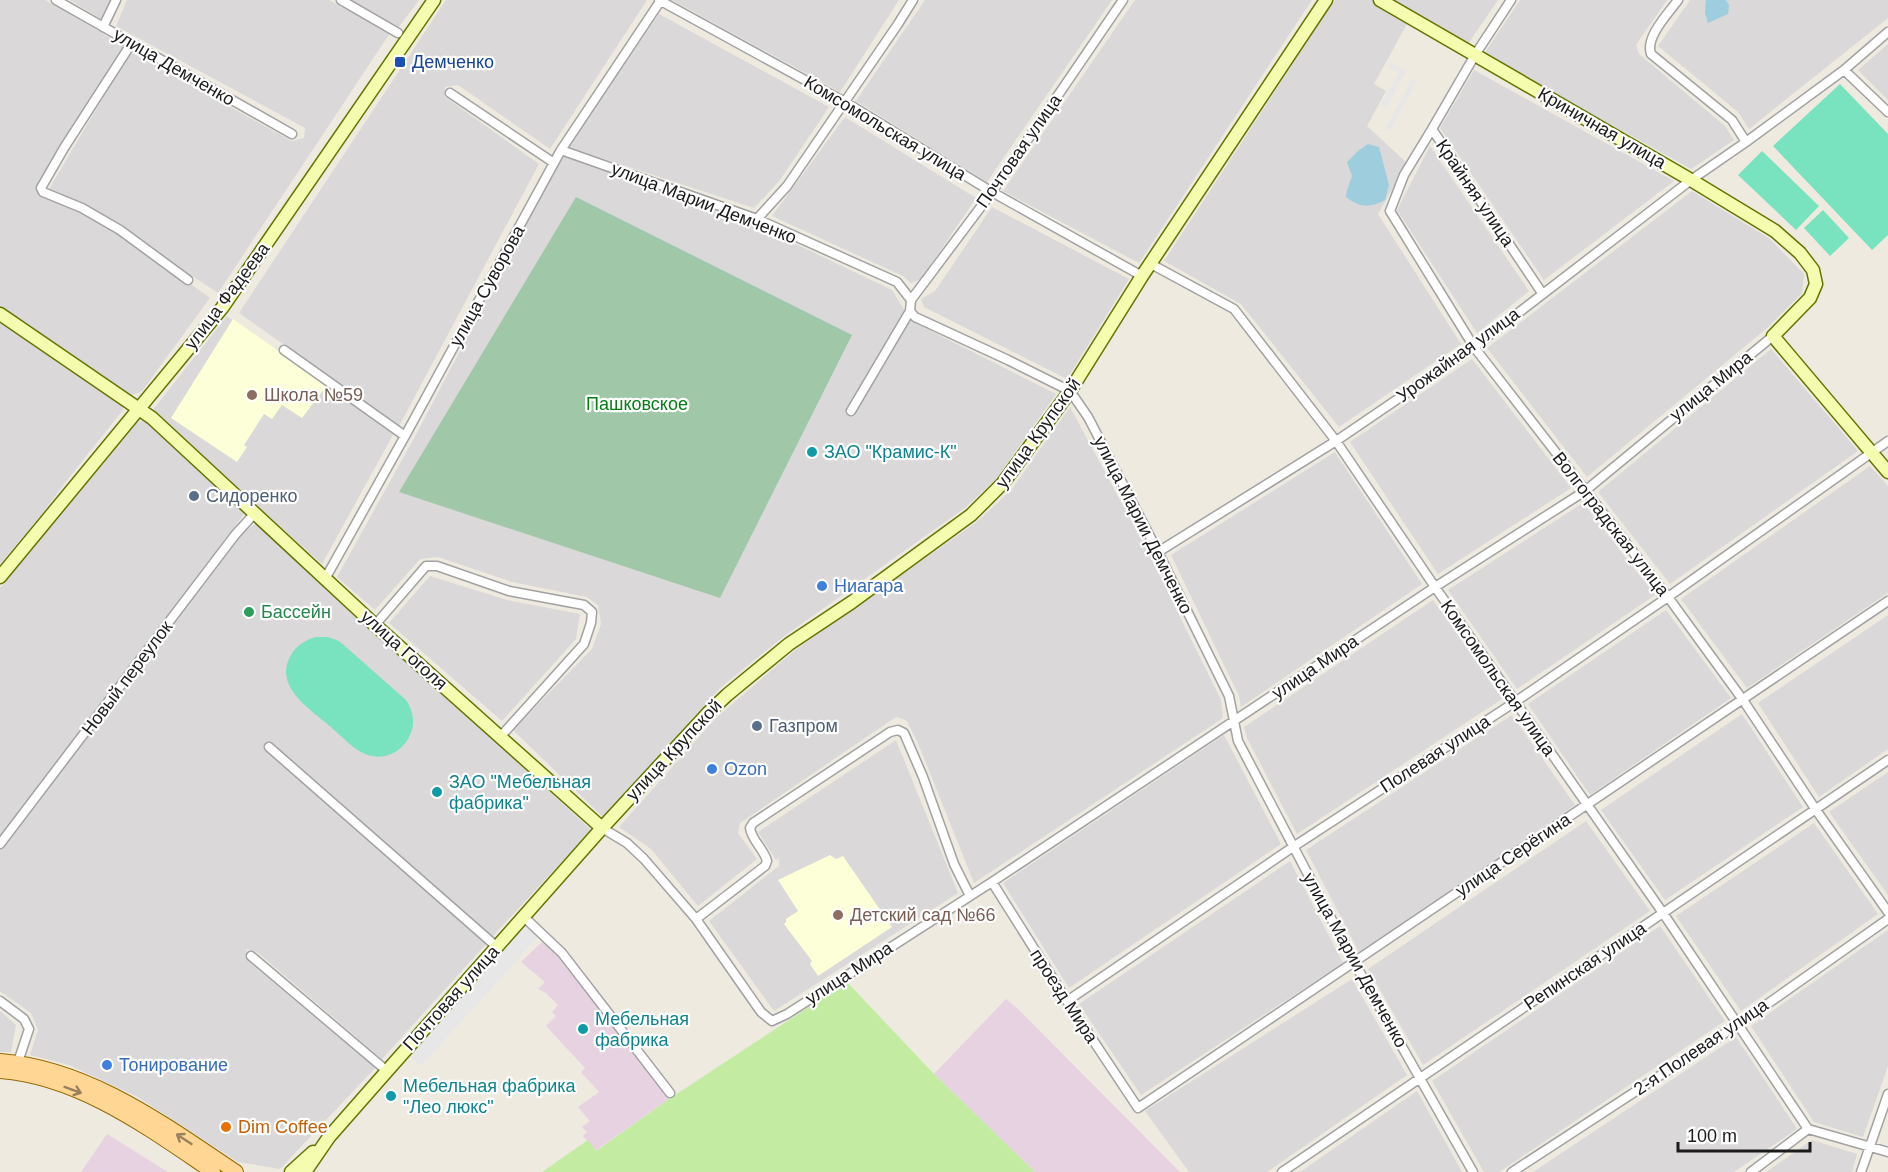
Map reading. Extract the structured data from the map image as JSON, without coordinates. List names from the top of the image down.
{
  "streets": {
    "street": [
      "улица Демченко",
      "Комсомольская улица",
      "Криничная улица",
      "Почтовая улица",
      "Крайняя улица",
      "улица Марии Демченко",
      "улица Суворова",
      "улица Фадеева",
      "Урожайная улица",
      "улица Мира",
      "улица Крупской",
      "Волгоградская улица",
      "улица Гоголя",
      "Новый переулок",
      "Полевая улица",
      "улица Серёгина",
      "Репинская улица",
      "проезд Мира",
      "2-я Полевая улица"
    ]
  },
  "crossings": [
    ["Комсомольская улица", "Почтовая улица"],
    ["Комсомольская улица", "улица Суворова"],
    ["Комсомольская улица", "Урожайная улица"],
    ["Комсомольская улица", "улица Мира"],
    ["Комсомольская улица", "улица Крупской"],
    ["Комсомольская улица", "Полевая улица"],
    ["Комсомольская улица", "улица Серёгина"],
    ["Комсомольская улица", "Репинская улица"],
    ["Комсомольская улица", "2-я Полевая улица"],
    ["Криничная улица", "Крайняя улица"],
    ["Криничная улица", "Урожайная улица"],
    ["Криничная улица", "улица Мира"],
    ["Почтовая улица", "улица Марии Демченко"],
    ["Почтовая улица", "улица Крупской"],
    ["Почтовая улица", "улица Гоголя"],
    ["Крайняя улица", "Урожайная улица"],
    ["Крайняя улица", "Волгоградская улица"],
    ["улица Марии Демченко", "улица Суворова"],
    ["улица Марии Демченко", "Урожайная улица"],
    ["улица Марии Демченко", "улица Мира"],
    ["улица Марии Демченко", "улица Крупской"],
    ["улица Марии Демченко", "Полевая улица"],
    ["улица Марии Демченко", "улица Серёгина"],
    ["улица Марии Демченко", "Репинская улица"],
    ["улица Суворова", "улица Гоголя"],
    ["улица Фадеева", "улица Гоголя"],
    ["Урожайная улица", "Волгоградская улица"],
    ["улица Мира", "Волгоградская улица"],
    ["улица Мира", "улица Гоголя"],
    ["улица Мира", "проезд Мира"],
    ["улица Крупской", "улица Гоголя"],
    ["Волгоградская улица", "Полевая улица"],
    ["Волгоградская улица", "улица Серёгина"],
    ["Волгоградская улица", "Репинская улица"],
    ["улица Гоголя", "Новый переулок"],
    ["Полевая улица", "проезд Мира"],
    ["улица Серёгина", "проезд Мира"]
  ],
  "parks": ["Пашковское"],
  "places": {
    "transit": ["Демченко"],
    "other": [
      "Школа №59",
      "ЗАО \"Крамис-К\"",
      "Сидоренко",
      "Ниагара",
      "Бассейн",
      "Газпром",
      "Ozon",
      "ЗАО \"Мебельная фабрика\"",
      "Детский сад №66",
      "Мебельная фабрика",
      "Тонирование",
      "Мебельная фабрика \"Лео люкс\"",
      "Dim Coffee"
    ]
  },
  "scale_bar": "100 m"
}
